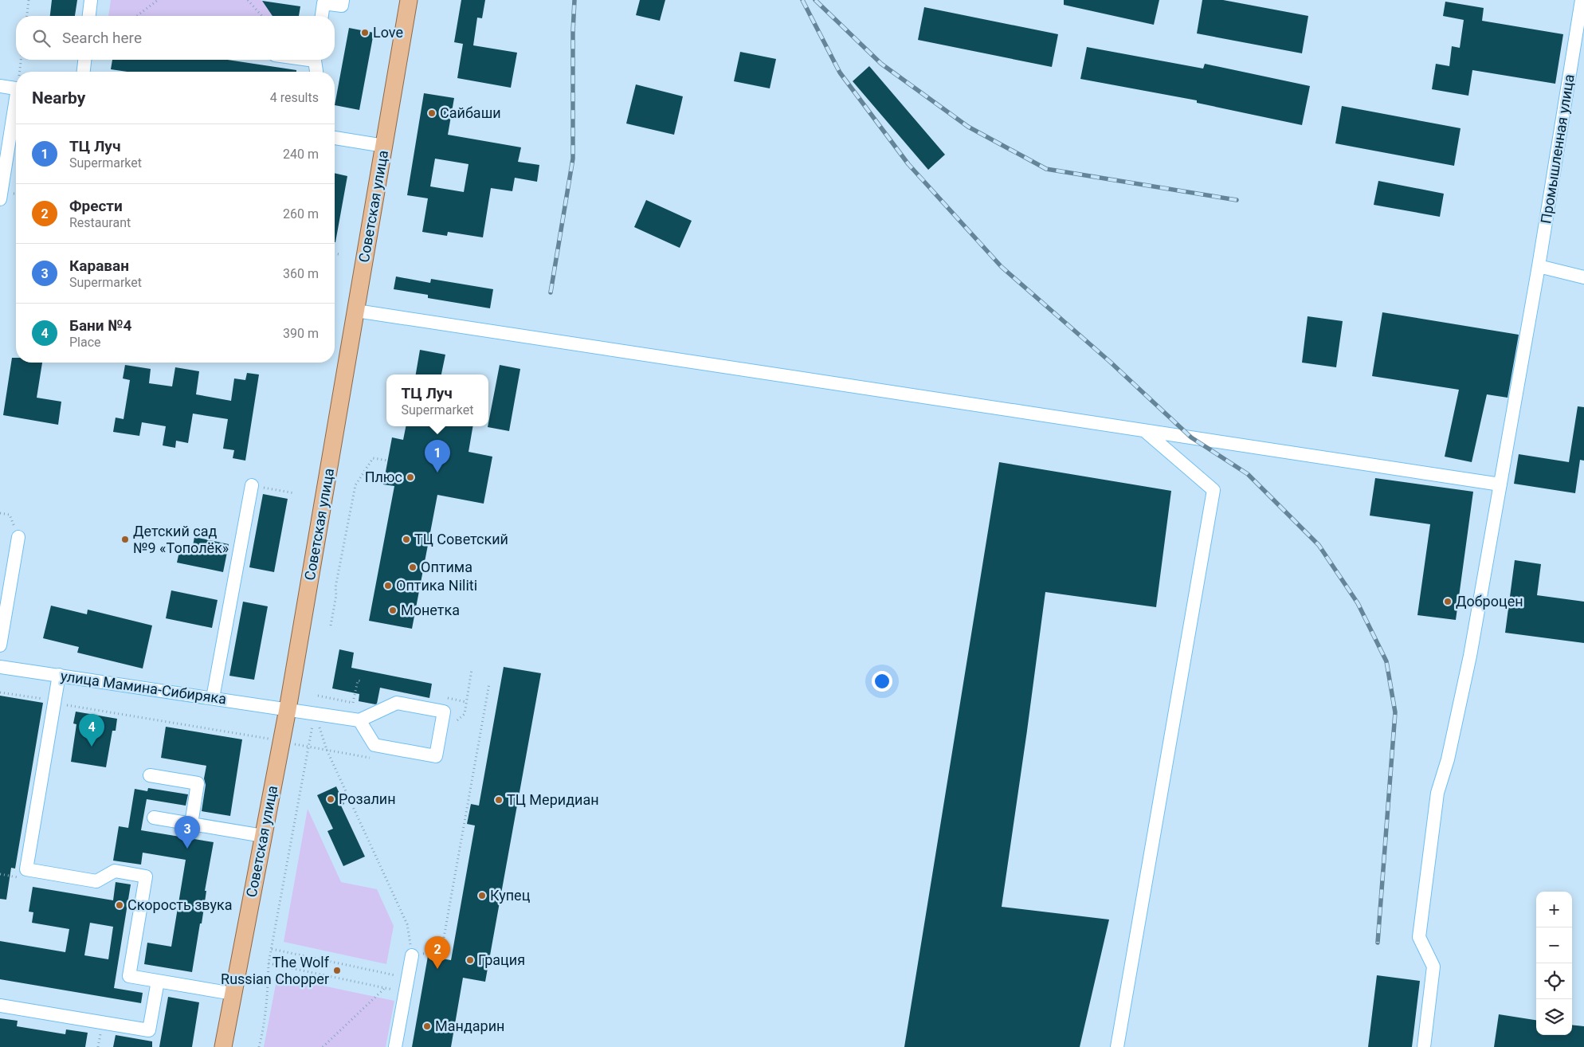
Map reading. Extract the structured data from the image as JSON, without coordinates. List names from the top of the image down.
{
  "streets": {
    "main road": ["Советская улица"],
    "street": ["Промышленная улица", "улица Мамина-Сибиряка"]
  },
  "crossings": [
    ["Советская улица", "улица Мамина-Сибиряка"]
  ],
  "places": [
    "Love",
    "Сайбаши",
    "Плюс",
    "Детский сад №9 «Тополёк»",
    "ТЦ Советский",
    "Оптима",
    "Оптика Niliti",
    "Доброцен",
    "Монетка",
    "Розалин",
    "ТЦ Меридиан",
    "Купец",
    "Скорость звука",
    "Грация",
    "The Wolf Russian Chopper",
    "Мандарин"
  ],
  "page": {
    "search": "Search here",
    "heading": ["Nearby", "4 results"],
    "list": [
      {
        "mark": "1",
        "name": "ТЦ Луч",
        "note": "Supermarket",
        "value": "240 m"
      },
      {
        "mark": "2",
        "name": "Фрести",
        "note": "Restaurant",
        "value": "260 m"
      },
      {
        "mark": "3",
        "name": "Караван",
        "note": "Supermarket",
        "value": "360 m"
      },
      {
        "mark": "4",
        "name": "Бани №4",
        "note": "Place",
        "value": "390 m"
      }
    ],
    "popup": ["ТЦ Луч", "Supermarket"],
    "pins": [
      "1",
      "4",
      "3",
      "2"
    ],
    "map_buttons": ["+", "−"]
  }
}
